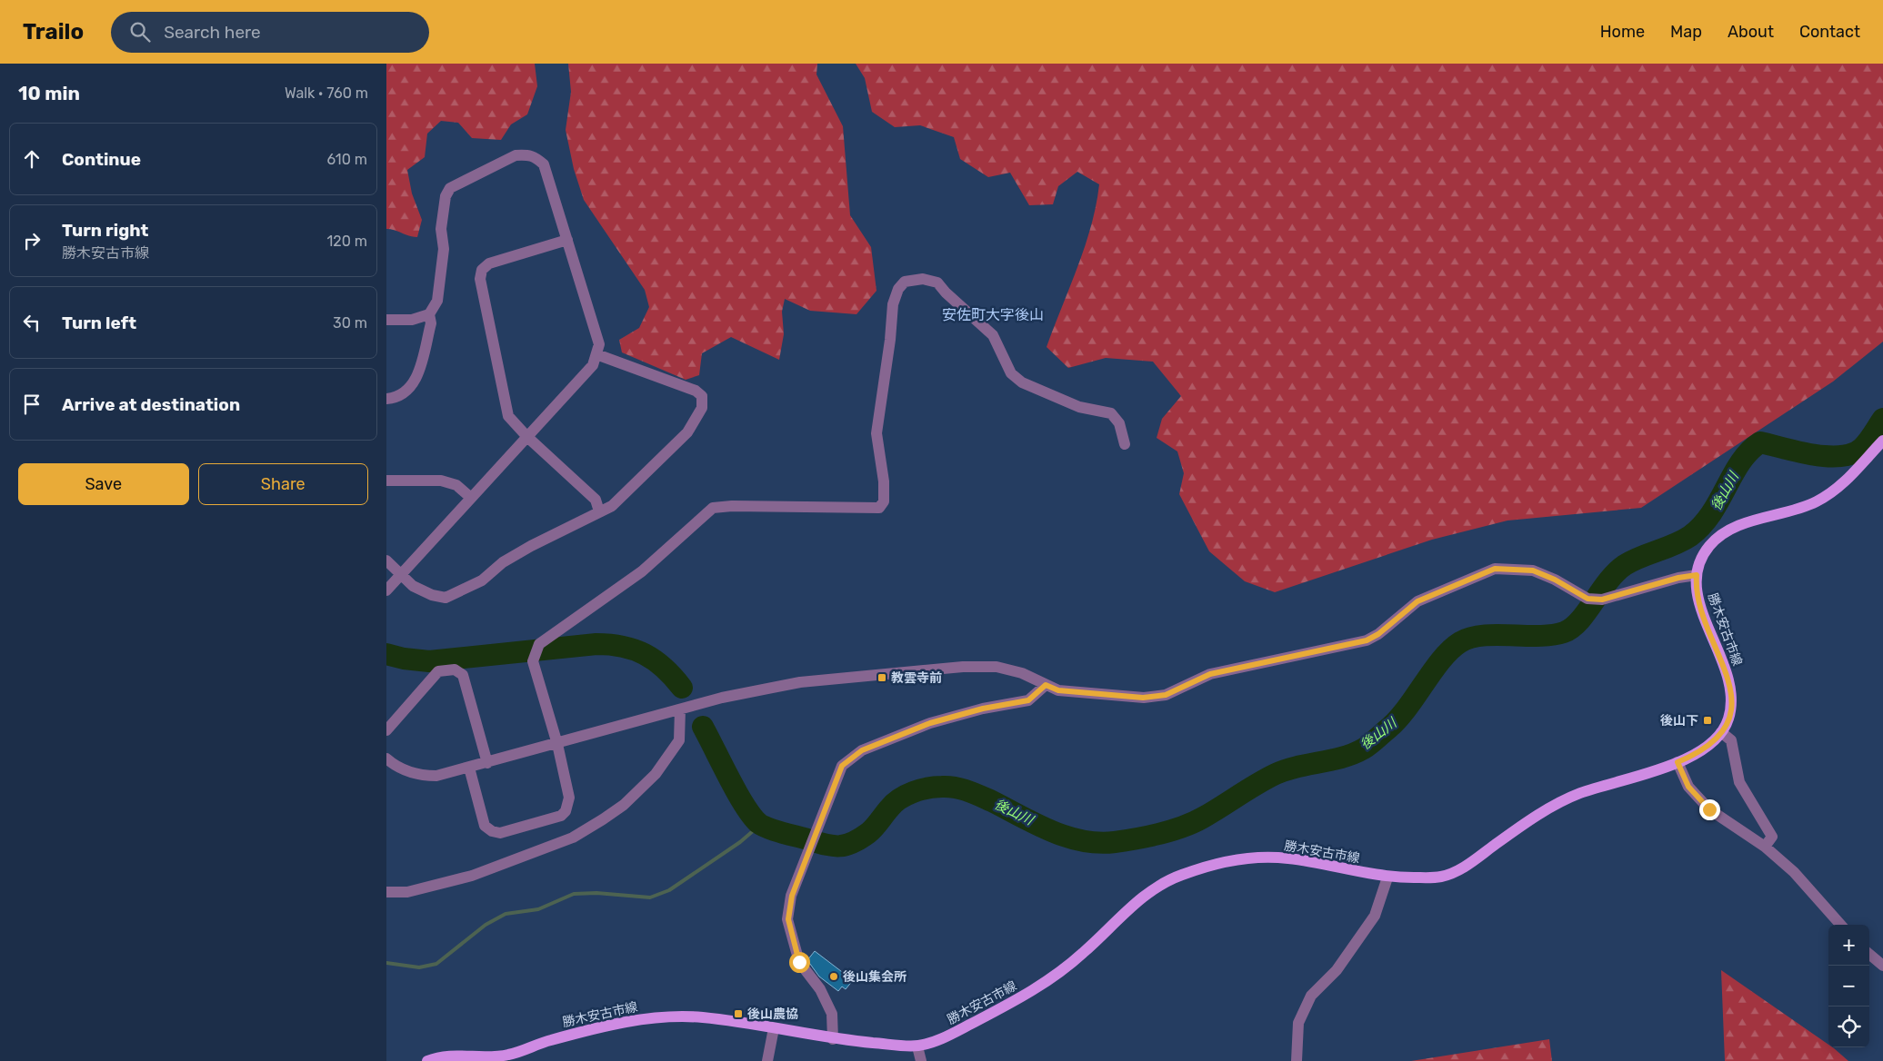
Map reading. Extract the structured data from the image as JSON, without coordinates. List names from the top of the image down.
{
  "streets": {
    "main road": ["勝木安古市線"]
  },
  "districts": ["安佐町大字後山"],
  "water": ["後山川"],
  "places": {
    "transit": ["教雲寺前", "後山下", "後山農協"],
    "other": ["後山集会所"]
  },
  "page": {
    "header": "Trailo",
    "search": "Search here",
    "nav": [
      "Home",
      "Map",
      "About",
      "Contact"
    ],
    "heading": ["10 min", "Walk · 760 m"],
    "list": [
      ["Continue", "610 m"],
      ["Turn right", "勝木安古市線", "120 m"],
      ["Turn left", "30 m"],
      "Arrive at destination"
    ],
    "buttons": ["Save", "Share"],
    "map_buttons": ["+", "−"]
  }
}
